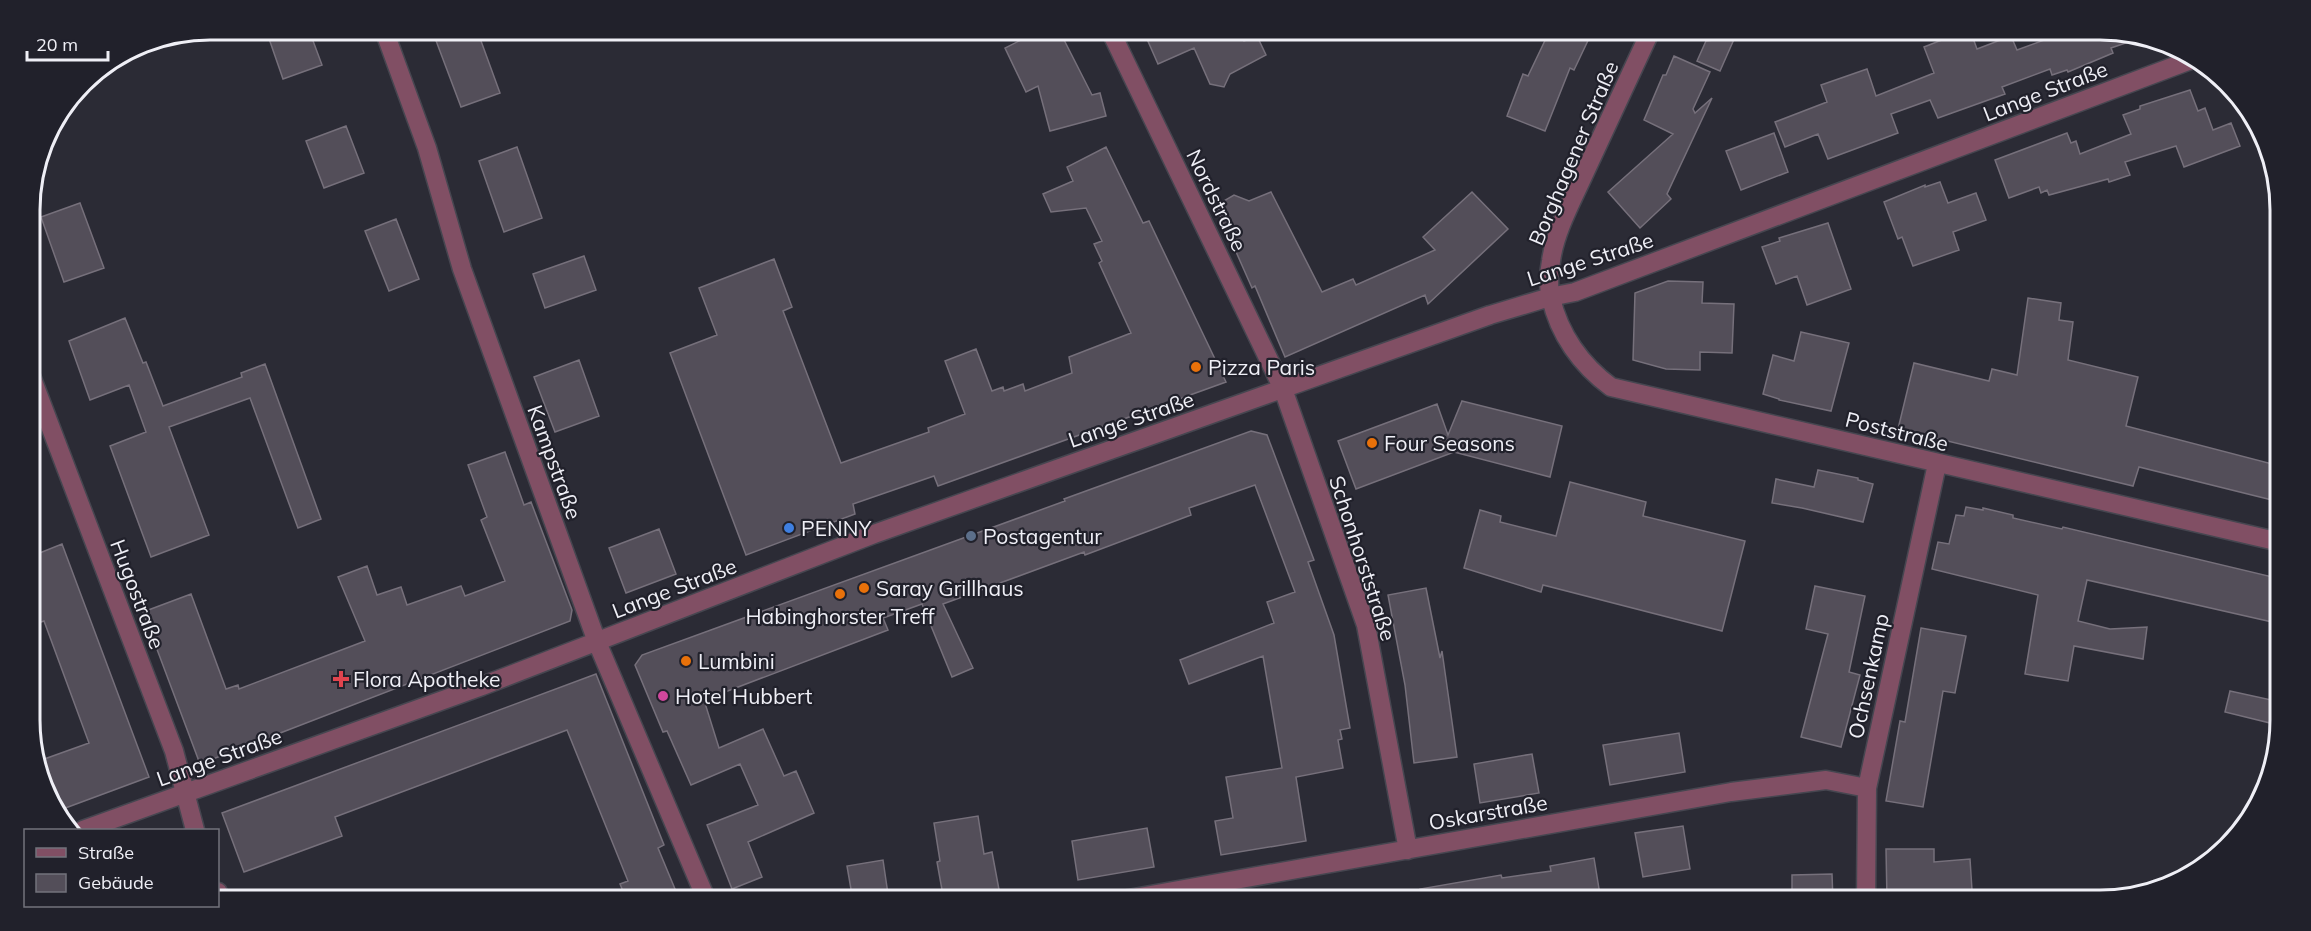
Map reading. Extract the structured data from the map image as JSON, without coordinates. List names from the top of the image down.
{
  "streets": {
    "street": [
      "Lange Straße",
      "Borghagener Straße",
      "Nordstraße",
      "Poststraße",
      "Kampstraße",
      "Schonhorststraße",
      "Hugostraße",
      "Ochsenkamp",
      "Oskarstraße"
    ]
  },
  "crossings": [
    ["Lange Straße", "Borghagener Straße"],
    ["Lange Straße", "Nordstraße"],
    ["Lange Straße", "Poststraße"],
    ["Lange Straße", "Kampstraße"],
    ["Lange Straße", "Schonhorststraße"],
    ["Lange Straße", "Hugostraße"],
    ["Borghagener Straße", "Poststraße"],
    ["Nordstraße", "Schonhorststraße"],
    ["Poststraße", "Ochsenkamp"],
    ["Schonhorststraße", "Oskarstraße"],
    ["Ochsenkamp", "Oskarstraße"]
  ],
  "places": {
    "other": [
      "Pizza Paris",
      "Four Seasons",
      "PENNY",
      "Postagentur",
      "Saray Grillhaus",
      "Habinghorster Treff",
      "Lumbini",
      "Hotel Hubbert"
    ],
    "health": ["Flora Apotheke"]
  },
  "legend": ["Straße", "Gebäude"],
  "scale_bar": "20 m"
}
